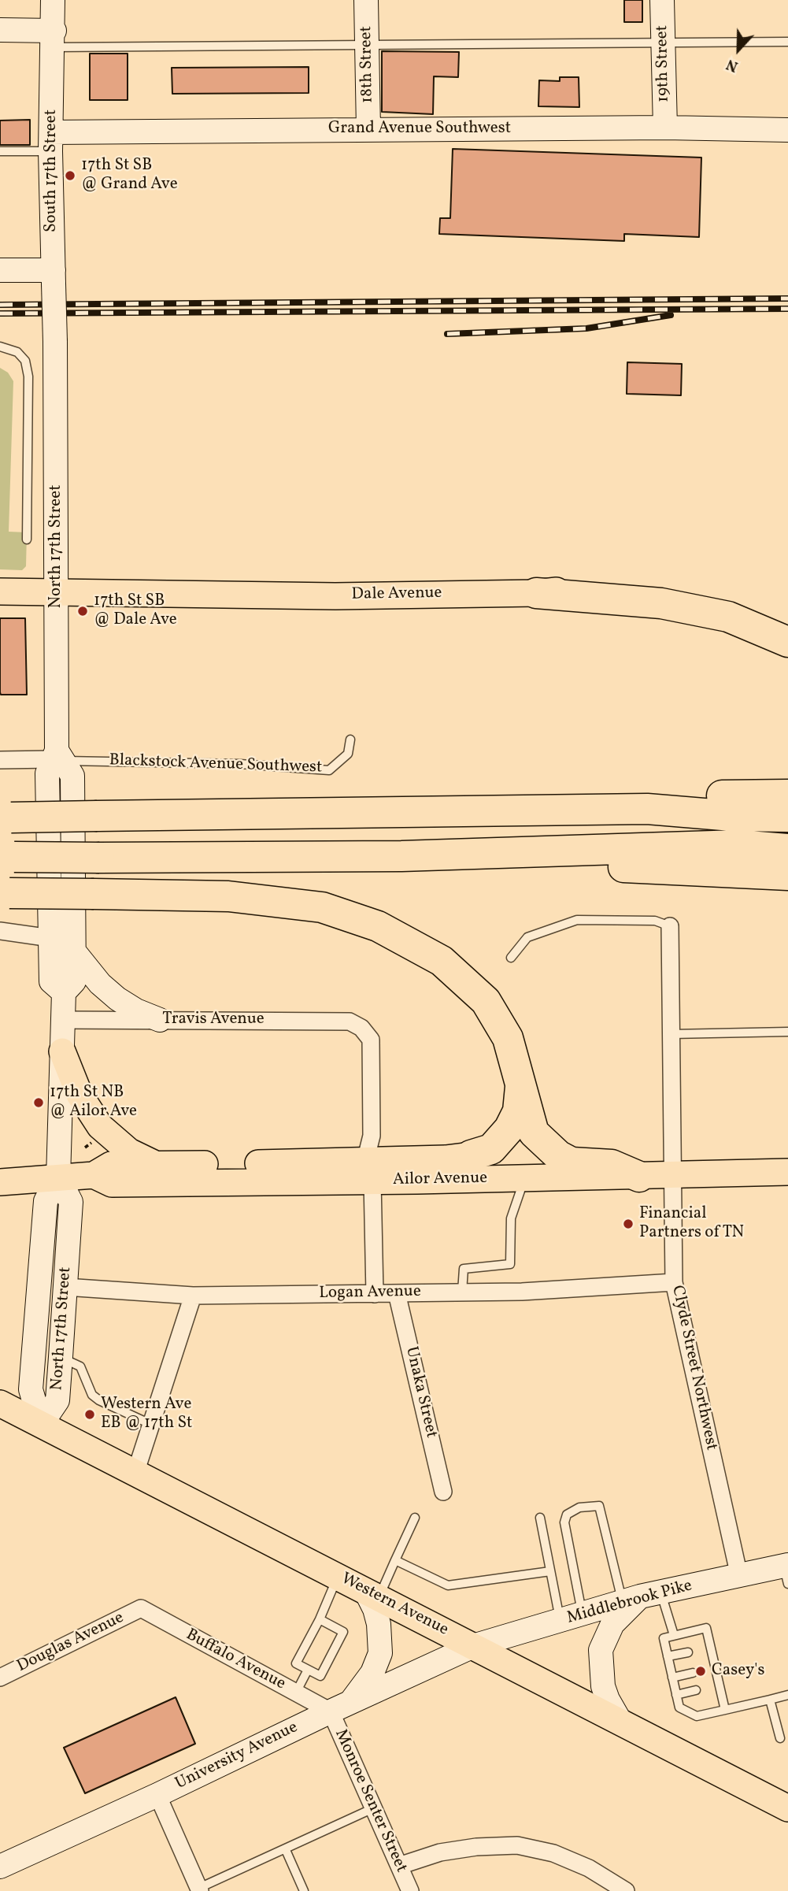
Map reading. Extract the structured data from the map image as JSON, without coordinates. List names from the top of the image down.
{
  "streets": {
    "main road": [
      "19th Street",
      "18th Street",
      "Grand Avenue Southwest",
      "South 17th Street",
      "North 17th Street",
      "Dale Avenue",
      "Ailor Avenue",
      "Middlebrook Pike",
      "Western Avenue",
      "University Avenue"
    ],
    "street": [
      "Blackstock Avenue Southwest",
      "Travis Avenue",
      "Logan Avenue",
      "Clyde Street Northwest",
      "Unaka Street",
      "Douglas Avenue",
      "Buffalo Avenue",
      "Monroe Senter Street"
    ]
  },
  "crossings": [
    ["19th Street", "Grand Avenue Southwest"],
    ["18th Street", "Grand Avenue Southwest"],
    ["Grand Avenue Southwest", "South 17th Street"],
    ["South 17th Street", "North 17th Street"],
    ["North 17th Street", "Dale Avenue"],
    ["North 17th Street", "Blackstock Avenue Southwest"],
    ["North 17th Street", "Travis Avenue"],
    ["North 17th Street", "Ailor Avenue"],
    ["North 17th Street", "Logan Avenue"],
    ["North 17th Street", "Western Avenue"],
    ["Travis Avenue", "Ailor Avenue"],
    ["Ailor Avenue", "Clyde Street Northwest"],
    ["Logan Avenue", "Clyde Street Northwest"],
    ["Logan Avenue", "Unaka Street"],
    ["Clyde Street Northwest", "Middlebrook Pike"],
    ["Middlebrook Pike", "Western Avenue"],
    ["Middlebrook Pike", "University Avenue"],
    ["Western Avenue", "University Avenue"],
    ["Douglas Avenue", "Buffalo Avenue"],
    ["Buffalo Avenue", "University Avenue"],
    ["Buffalo Avenue", "Monroe Senter Street"],
    ["University Avenue", "Monroe Senter Street"]
  ],
  "places": [
    "17th St SB @ Grand Ave",
    "17th St SB @ Dale Ave",
    "17th St NB @ Ailor Ave",
    "Financial Partners of TN",
    "Western Ave EB @ 17th St",
    "Casey's"
  ],
  "north": "bottom"
}
